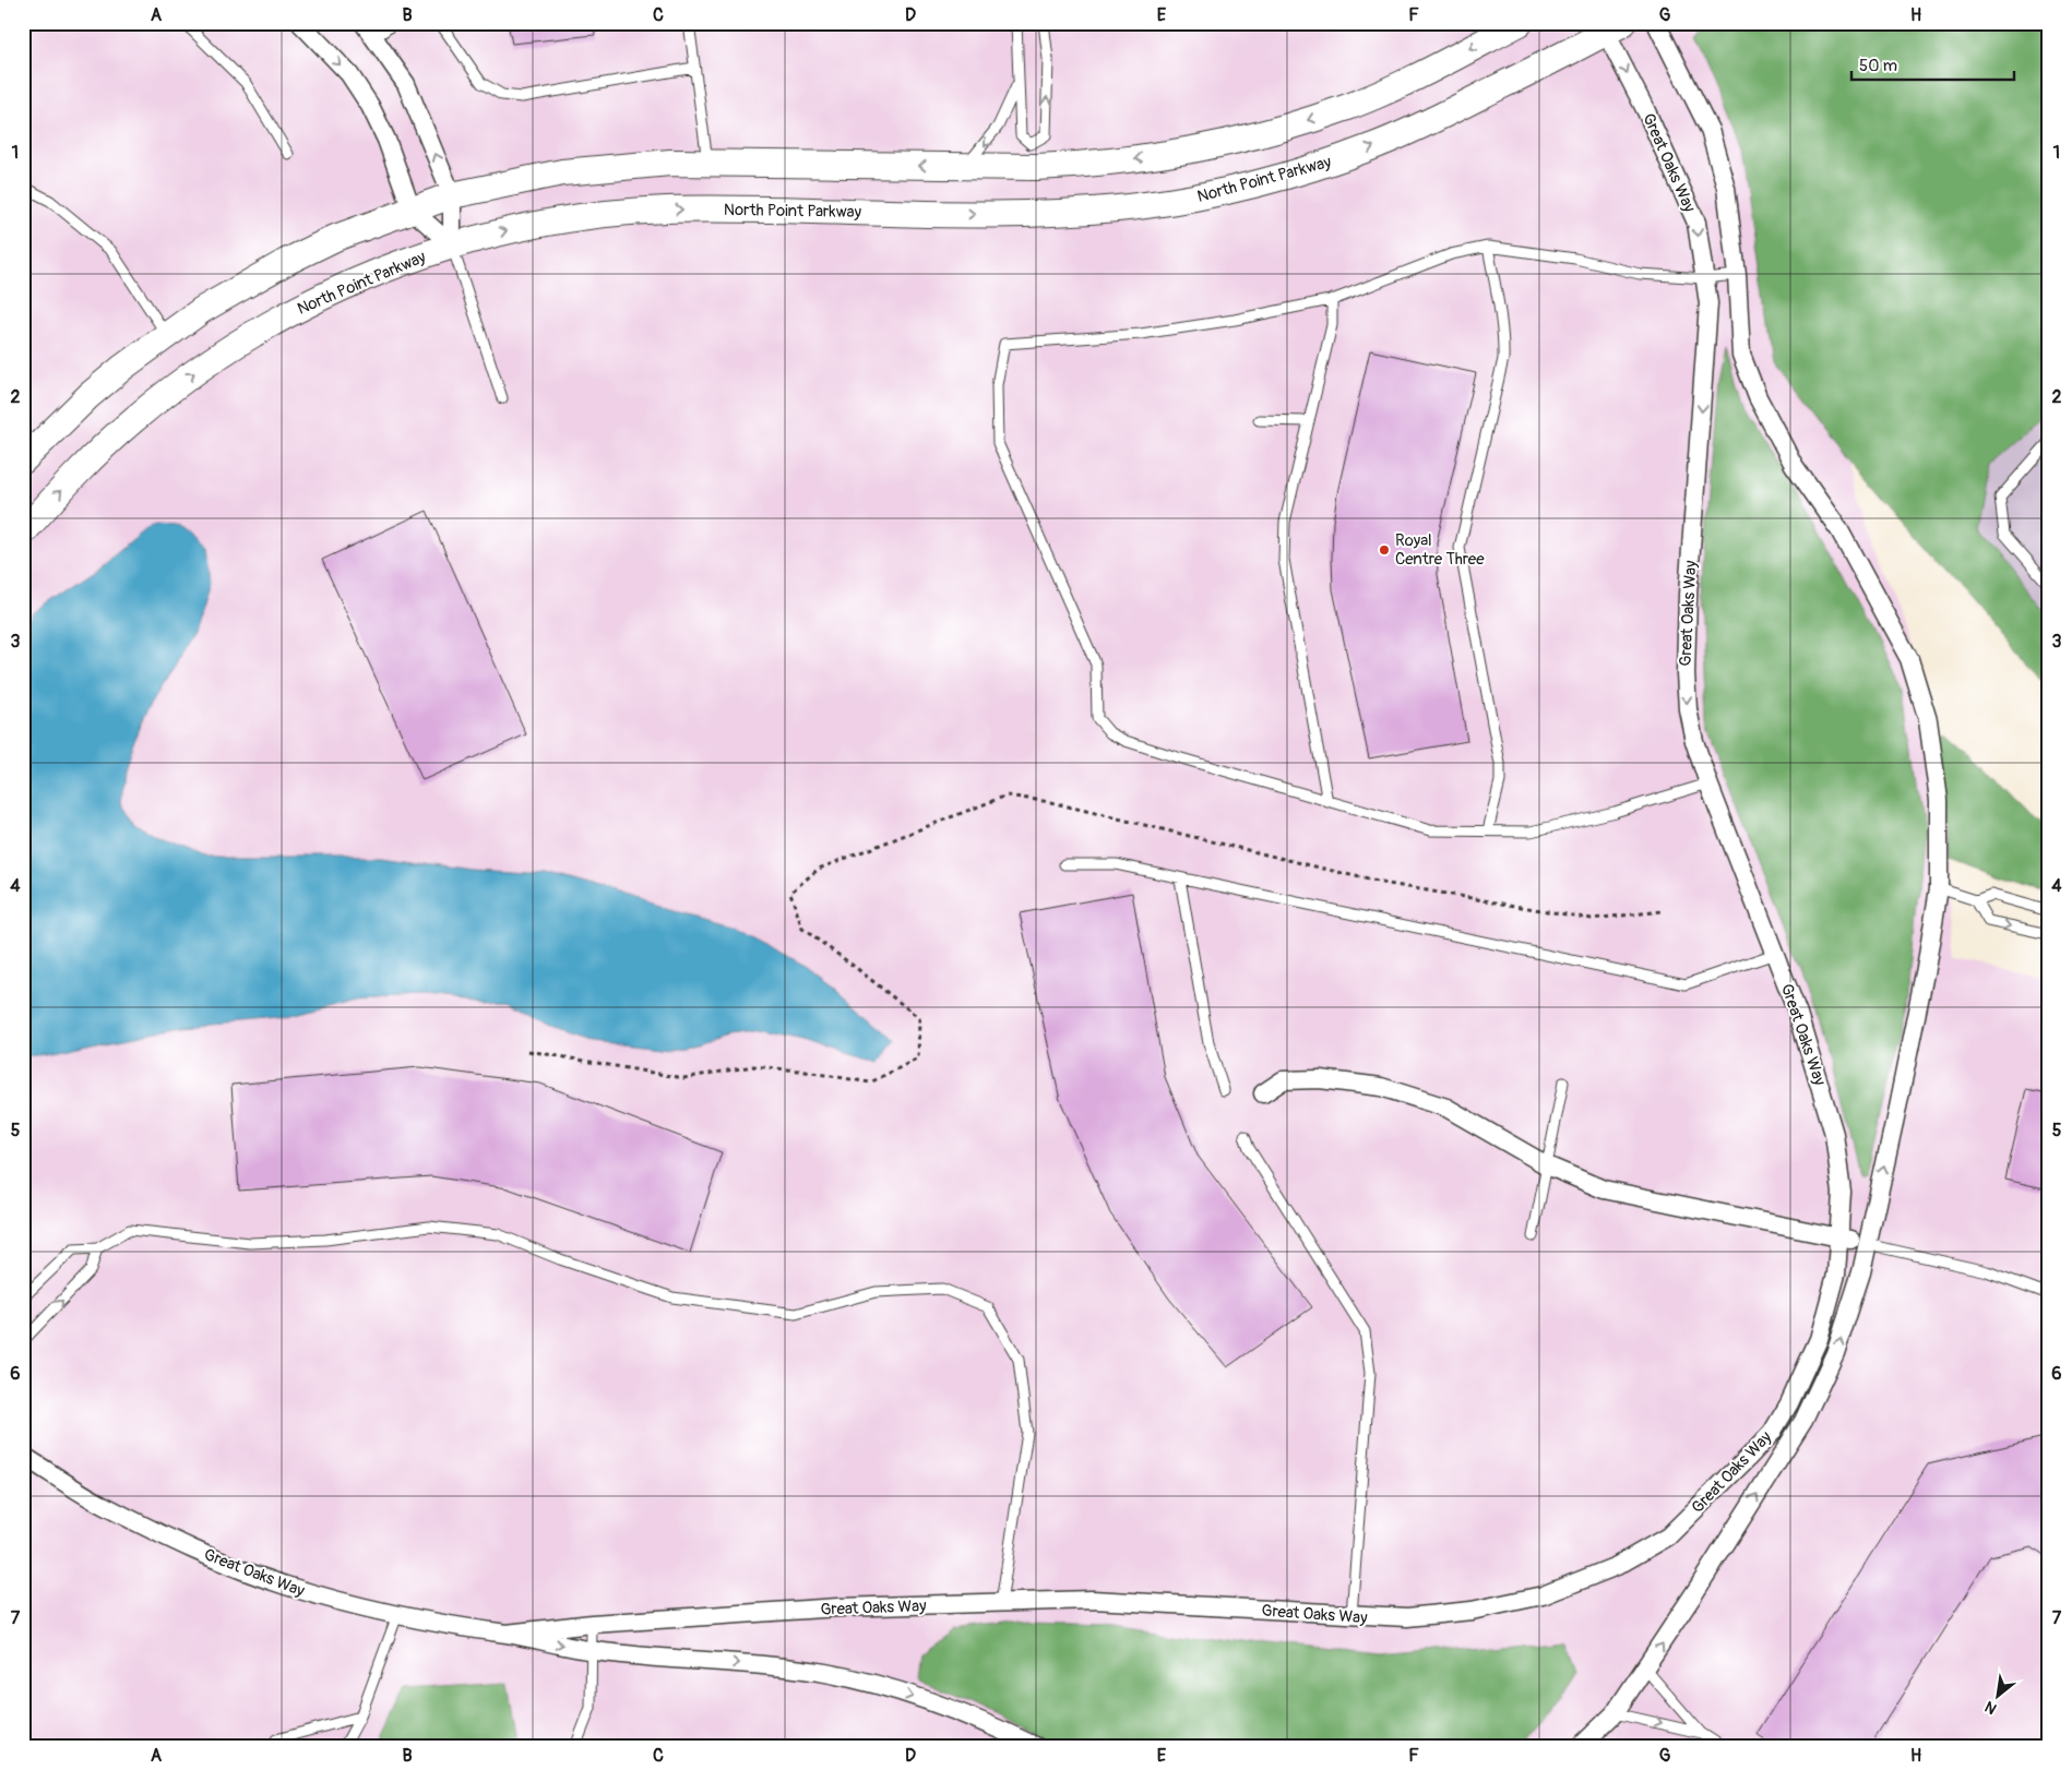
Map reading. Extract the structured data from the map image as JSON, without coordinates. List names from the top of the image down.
{
  "streets": {
    "street": ["Great Oaks Way", "North Point Parkway"]
  },
  "crossings": [
    ["Great Oaks Way", "North Point Parkway"]
  ],
  "places": ["Royal Centre Three"],
  "scale_bar": "50 m",
  "north": "bottom left",
  "grid": {
    "columns": [
      "A",
      "B",
      "C",
      "D",
      "E",
      "F",
      "G",
      "H"
    ],
    "rows": [
      "1",
      "2",
      "3",
      "4",
      "5",
      "6",
      "7"
    ]
  }
}
